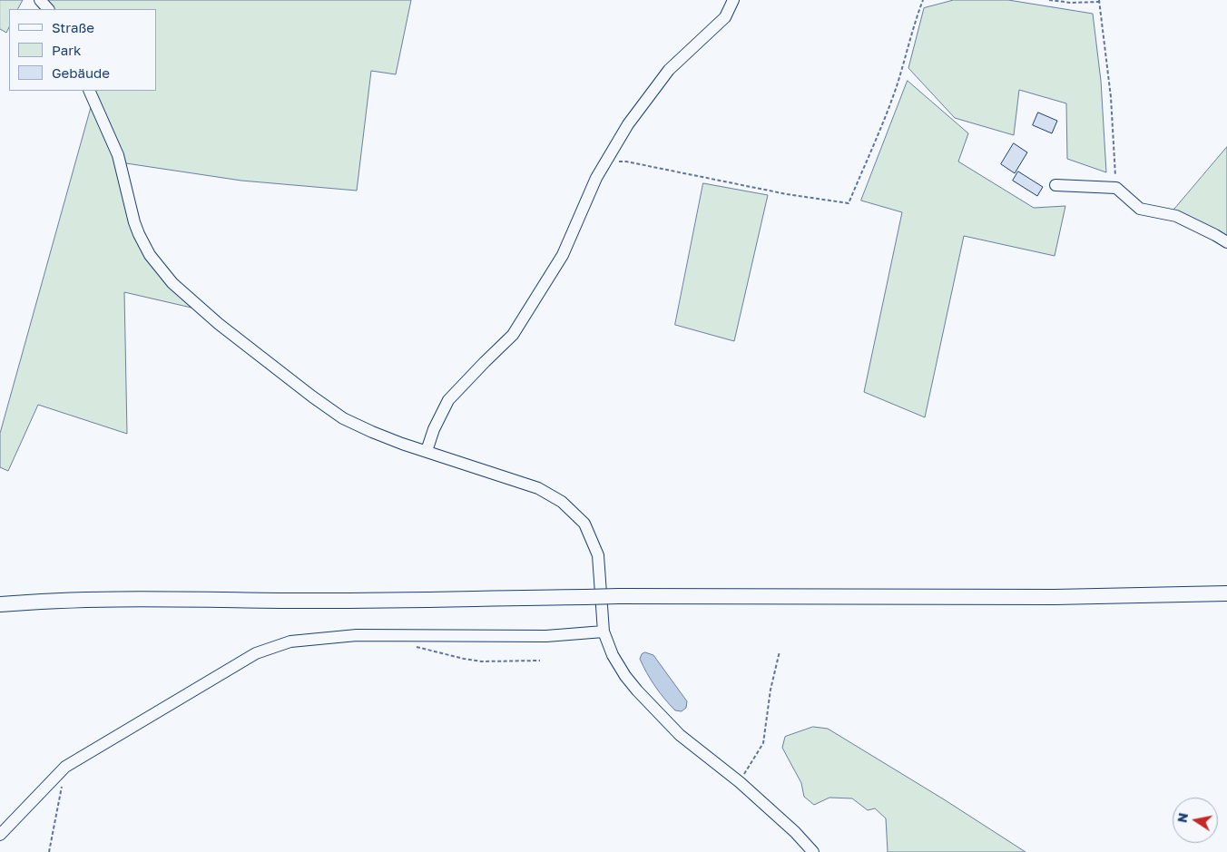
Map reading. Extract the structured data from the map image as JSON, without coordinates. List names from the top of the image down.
{
  "legend": ["Straße", "Park", "Gebäude"],
  "north": "left"
}
